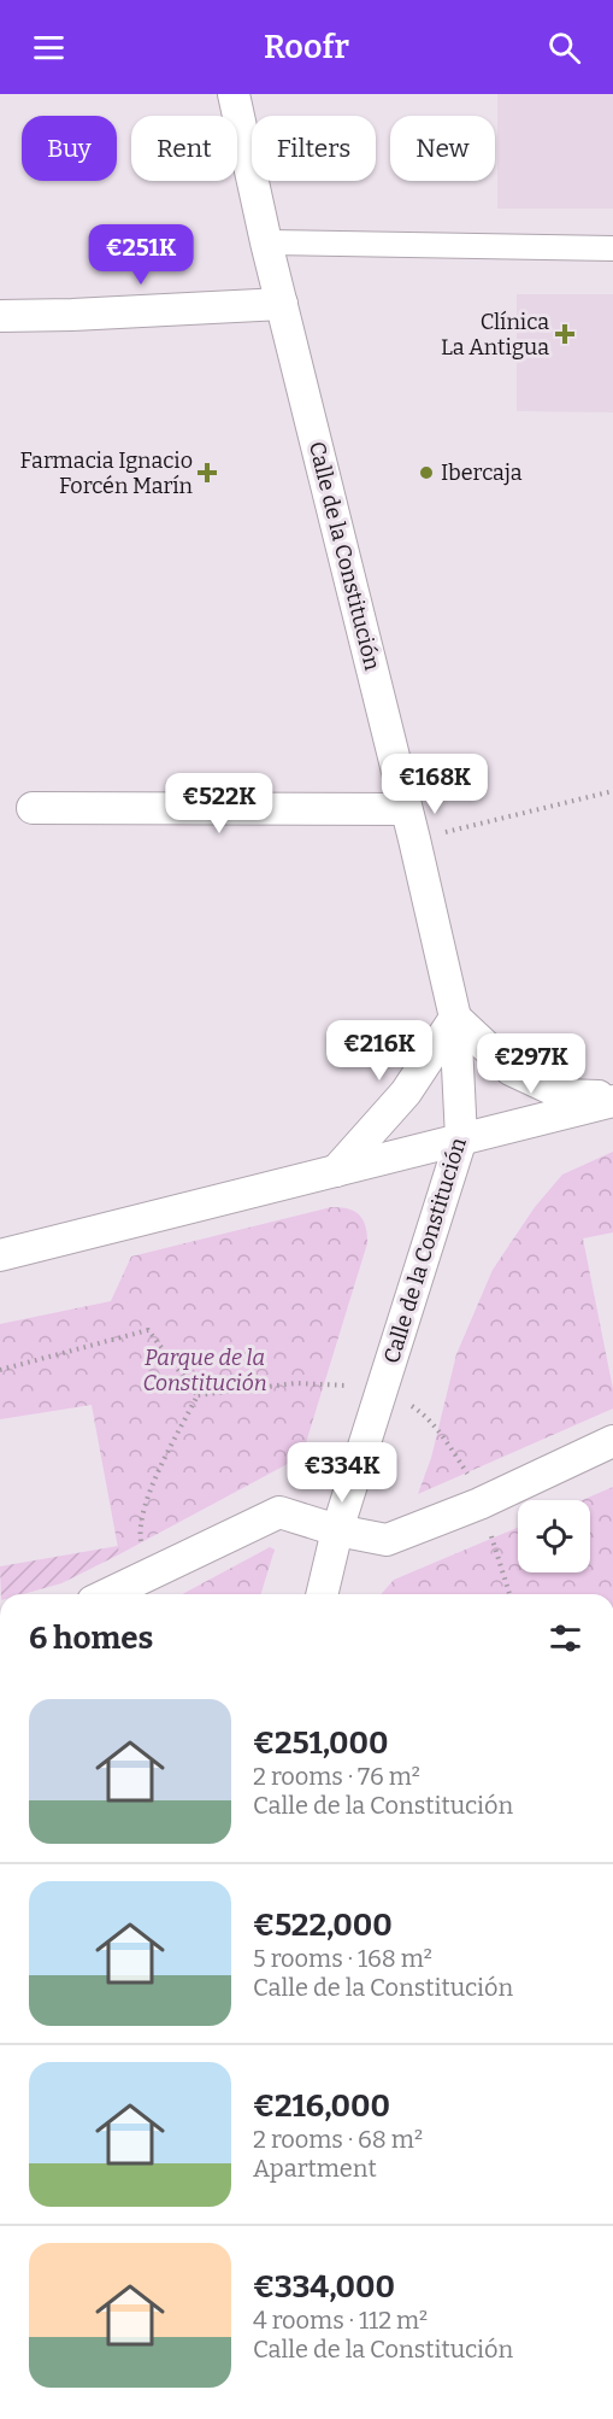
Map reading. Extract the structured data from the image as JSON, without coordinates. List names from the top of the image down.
{
  "streets": {
    "street": ["Calle de la Constitución"]
  },
  "parks": ["Parque de la Constitución"],
  "places": {
    "health": ["Clínica La Antigua", "Farmacia Ignacio Forcén Marín"],
    "other": ["Ibercaja"]
  },
  "page": {
    "header": "Roofr",
    "chip": [
      "Buy",
      "Rent",
      "Filters",
      "New"
    ],
    "price": [
      "€251K",
      "€168K",
      "€522K",
      "€216K",
      "€297K",
      "€334K"
    ],
    "heading": "6 homes",
    "list": [
      {
        "name": "€251,000",
        "note": "2 rooms · 76 m² · Calle de la Constitución"
      },
      {
        "name": "€522,000",
        "note": "5 rooms · 168 m² · Calle de la Constitución"
      },
      {
        "name": "€216,000",
        "note": "2 rooms · 68 m² · Apartment"
      },
      {
        "name": "€334,000",
        "note": "4 rooms · 112 m² · Calle de la Constitución"
      }
    ]
  }
}
